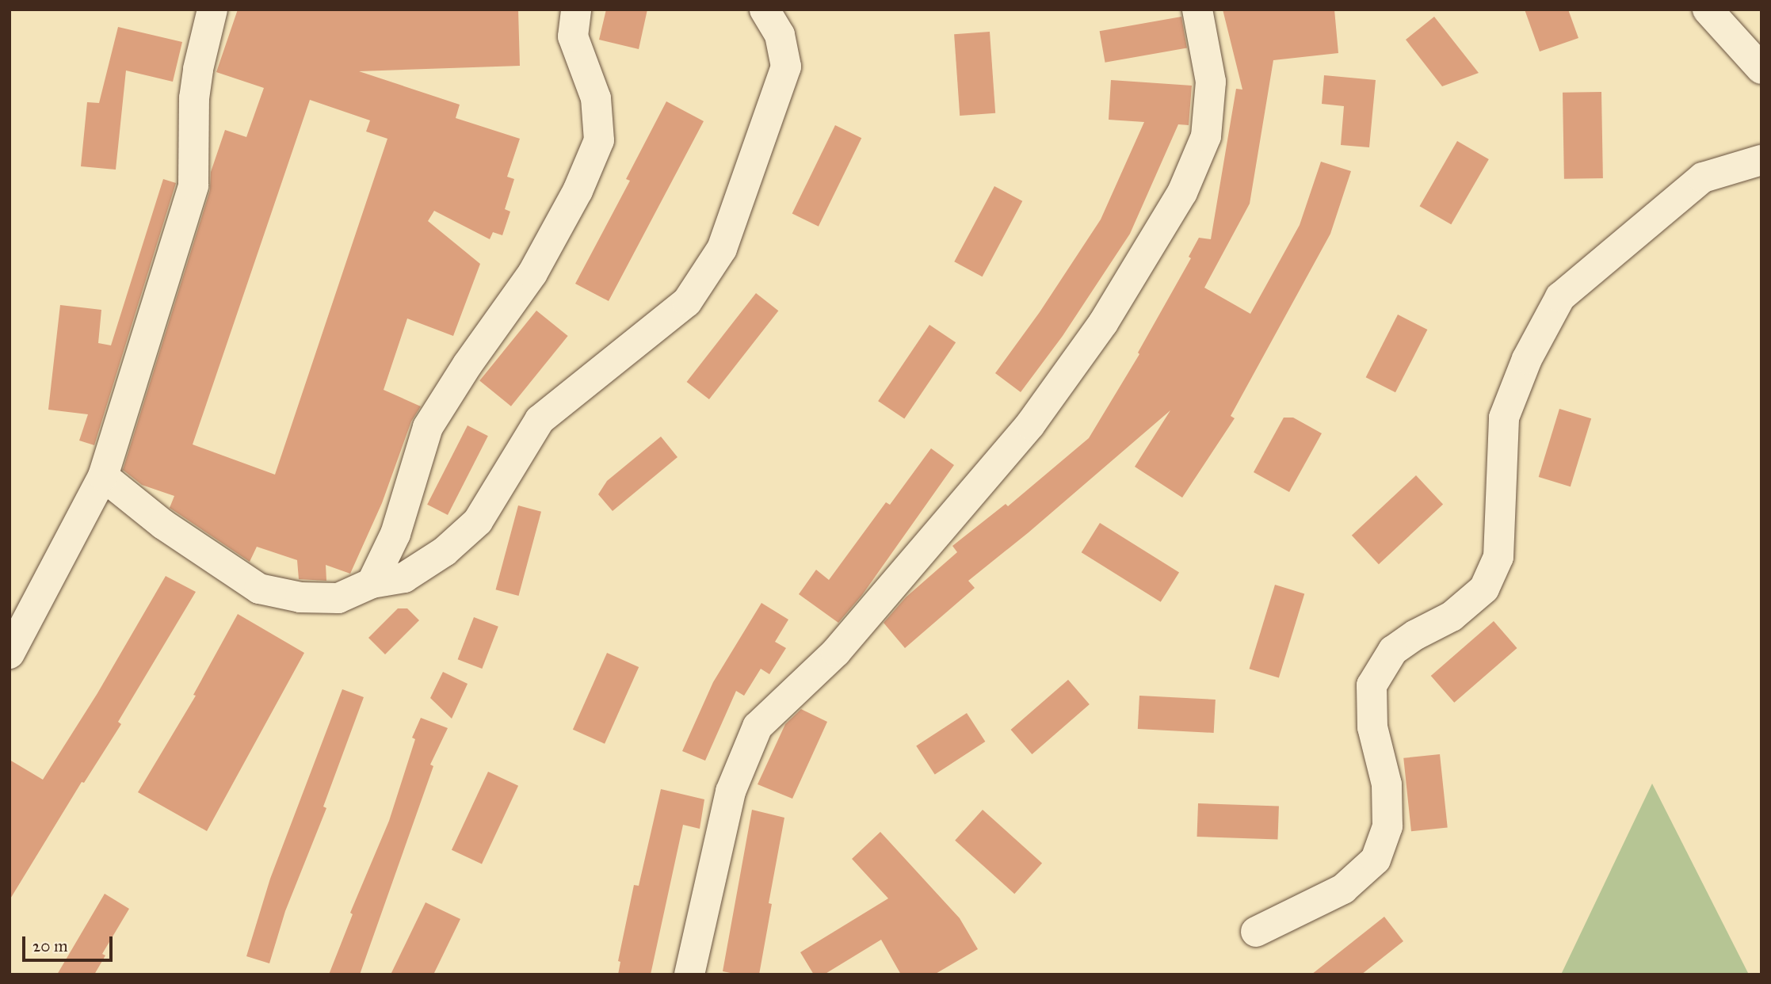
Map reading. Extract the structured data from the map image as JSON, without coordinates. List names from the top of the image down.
{
  "scale_bar": "20 m"
}
